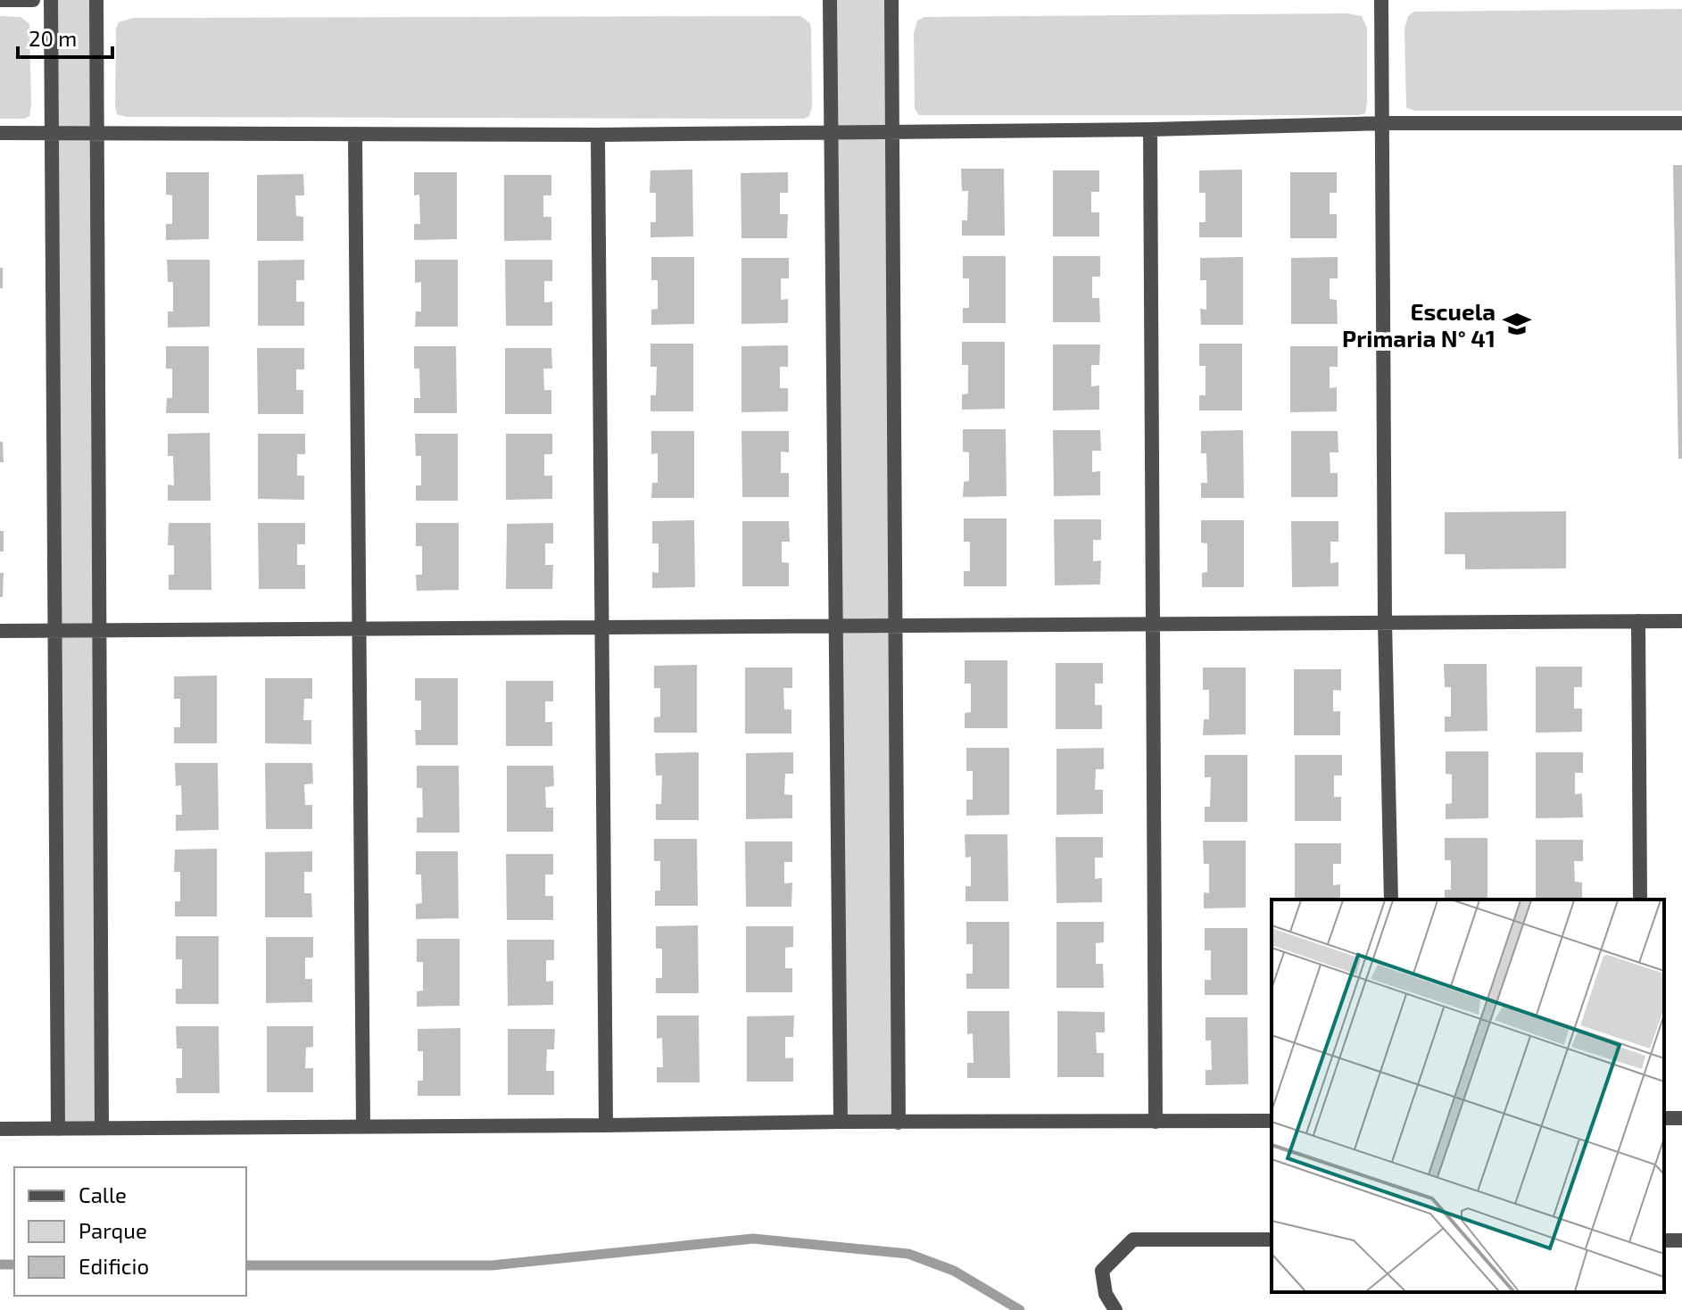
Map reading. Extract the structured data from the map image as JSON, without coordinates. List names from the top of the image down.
{
  "places": {
    "school or university": ["Escuela Primaria N° 41"]
  },
  "legend": ["Calle", "Parque", "Edificio"],
  "scale_bar": "20 m"
}
